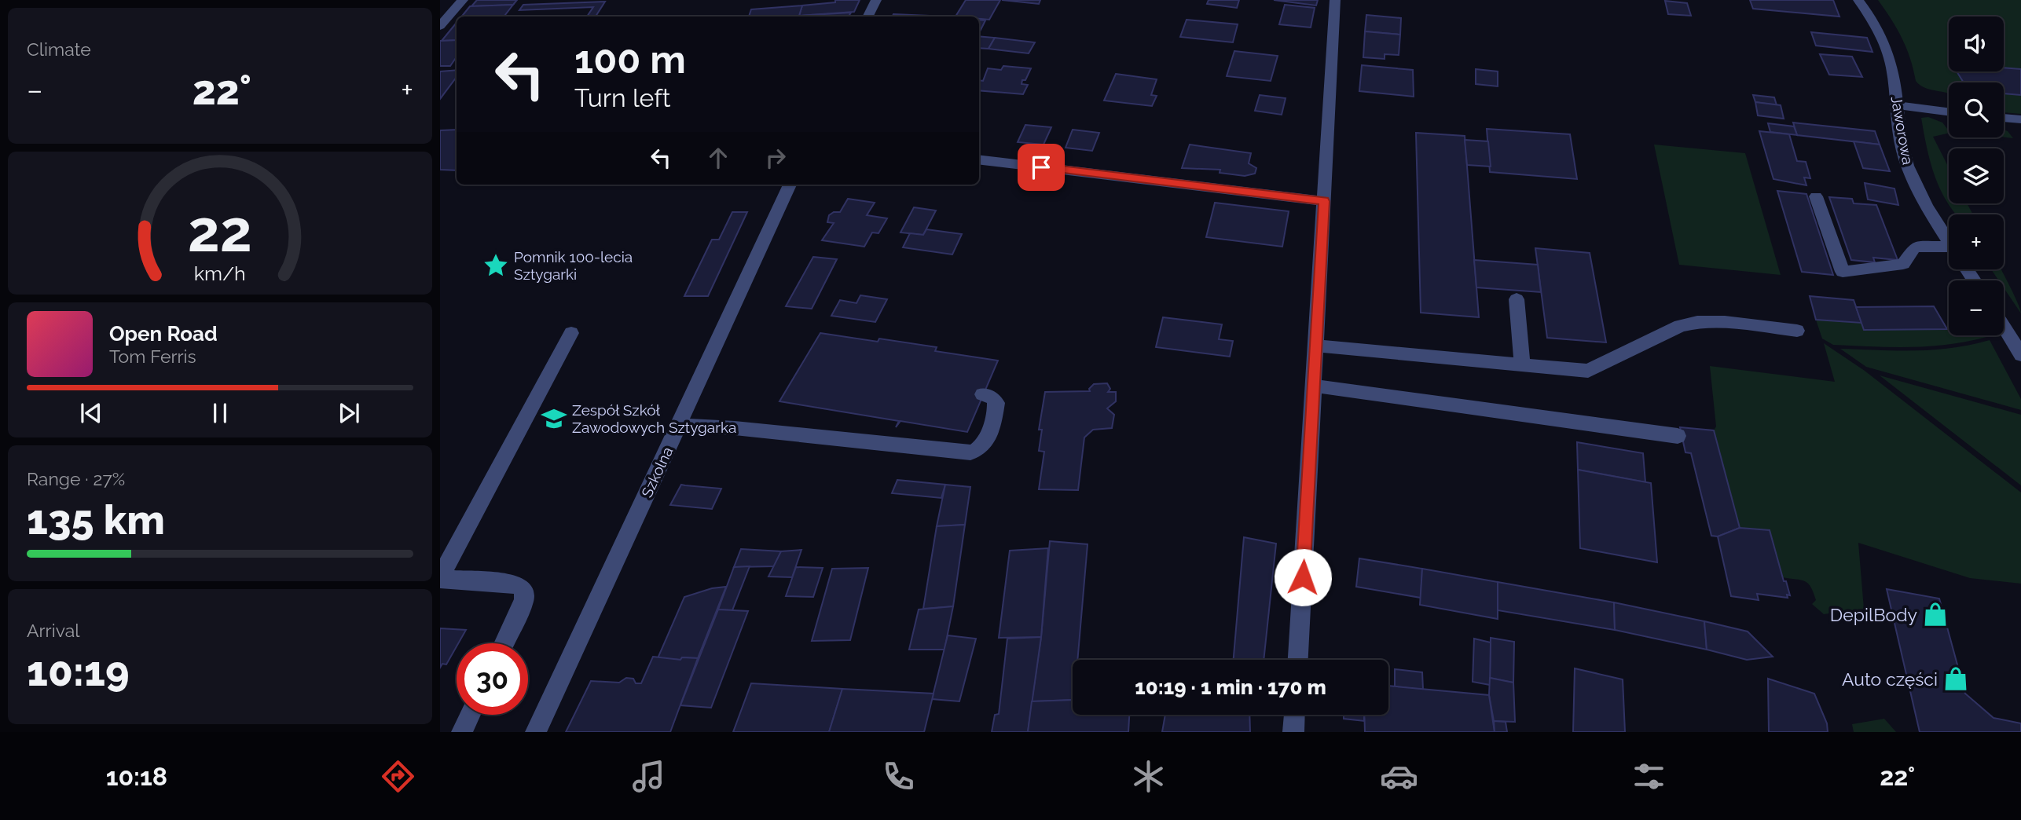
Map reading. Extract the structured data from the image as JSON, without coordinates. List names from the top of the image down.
{
  "streets": {
    "street": ["Jaworowa", "Szkolna"]
  },
  "places": {
    "place": ["Pomnik 100-lecia Sztygarki"],
    "school or university": ["Zespół Szkół Zawodowych Sztygarka"],
    "shop": ["DepilBody", "Auto części"]
  },
  "page": {
    "tile": [
      "Climate",
      ["Range · 27%", "135 km"],
      ["Arrival", "10:19"]
    ],
    "map_buttons": ["+", "−"],
    "turn": ["100 m", "Turn left"],
    "heat": ["−", "22°", "+"],
    "song": ["Open Road", "Tom Ferris"],
    "limit": "30",
    "trip": "10:19 · 1 min · 170 m",
    "tabs": ["10:18", "22°"],
    "gauge": ["22", "km/h"]
  }
}
